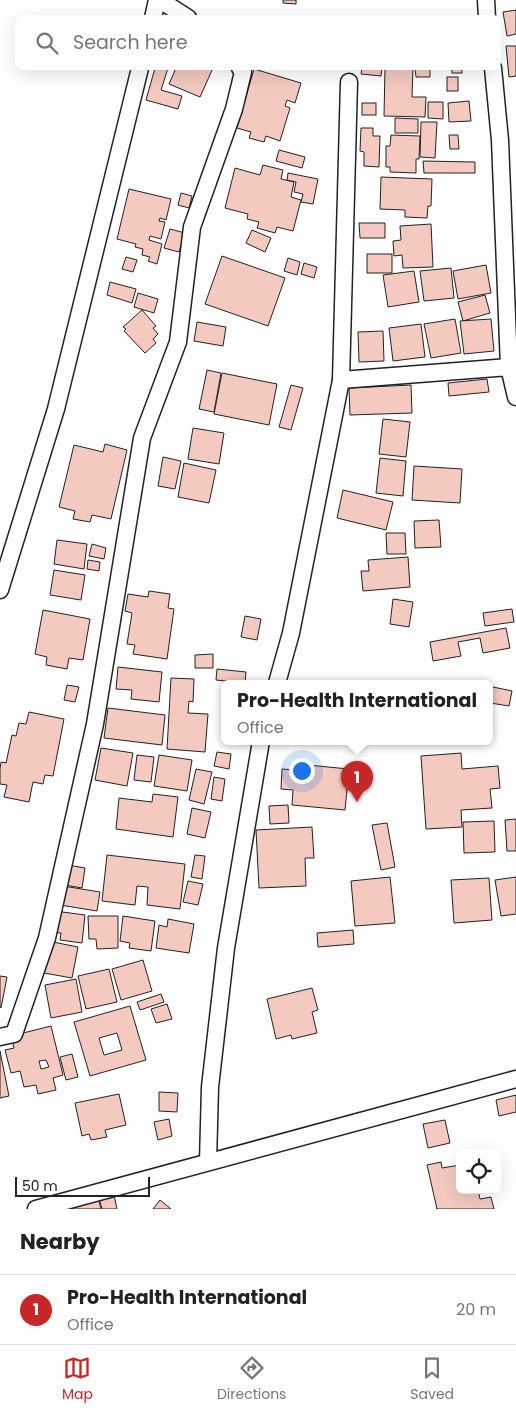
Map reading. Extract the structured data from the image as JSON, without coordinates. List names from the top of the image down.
{
  "scale_bar": "50 m",
  "page": {
    "search": "Search here",
    "popup": ["Pro-Health International", "Office"],
    "pins": "1",
    "scale": "50 m",
    "heading": "Nearby",
    "list": [
      {
        "mark": "1",
        "name": "Pro-Health International",
        "note": "Office",
        "value": "20 m"
      }
    ],
    "nav": ["Map", "Directions", "Saved"]
  }
}
